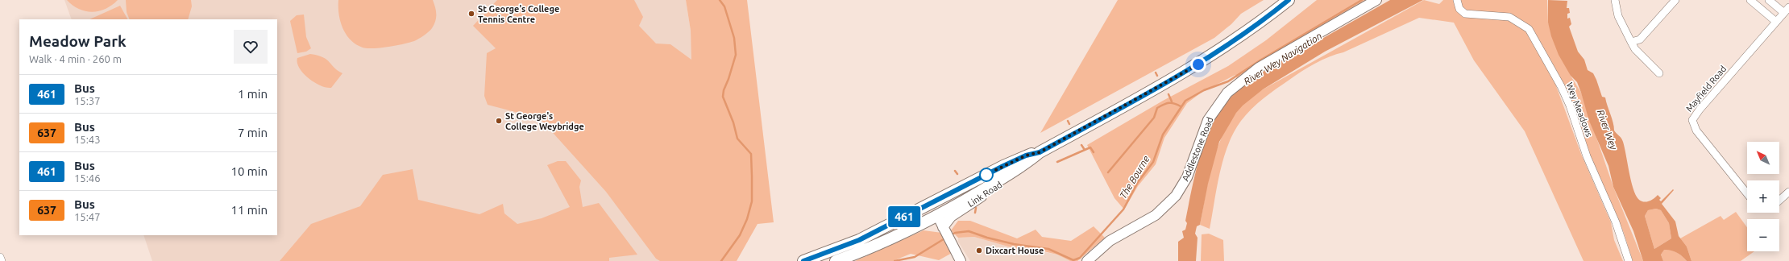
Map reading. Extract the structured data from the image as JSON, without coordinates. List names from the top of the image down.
{
  "streets": {
    "street": [
      "Mayfield Road",
      "Wey Meadows",
      "Addlestone Road",
      "Link Road"
    ]
  },
  "water": ["River Wey Navigation", "River Wey", "The Bourne"],
  "places": ["St George's College Tennis Centre", "St George's College Weybridge", "Dixcart House"],
  "lines": ["bus line 461"],
  "north": "top left",
  "page": {
    "on_map": "461",
    "heading": ["Meadow Park", "Walk · 4 min · 260 m"],
    "list": [
      {
        "mark": "461",
        "name": "Bus",
        "note": "15:37",
        "value": "1 min"
      },
      {
        "mark": "637",
        "name": "Bus",
        "note": "15:43",
        "value": "7 min"
      },
      {
        "mark": "461",
        "name": "Bus",
        "note": "15:46",
        "value": "10 min"
      },
      {
        "mark": "637",
        "name": "Bus",
        "note": "15:47",
        "value": "11 min"
      }
    ],
    "map_buttons": ["+", "−"]
  }
}
